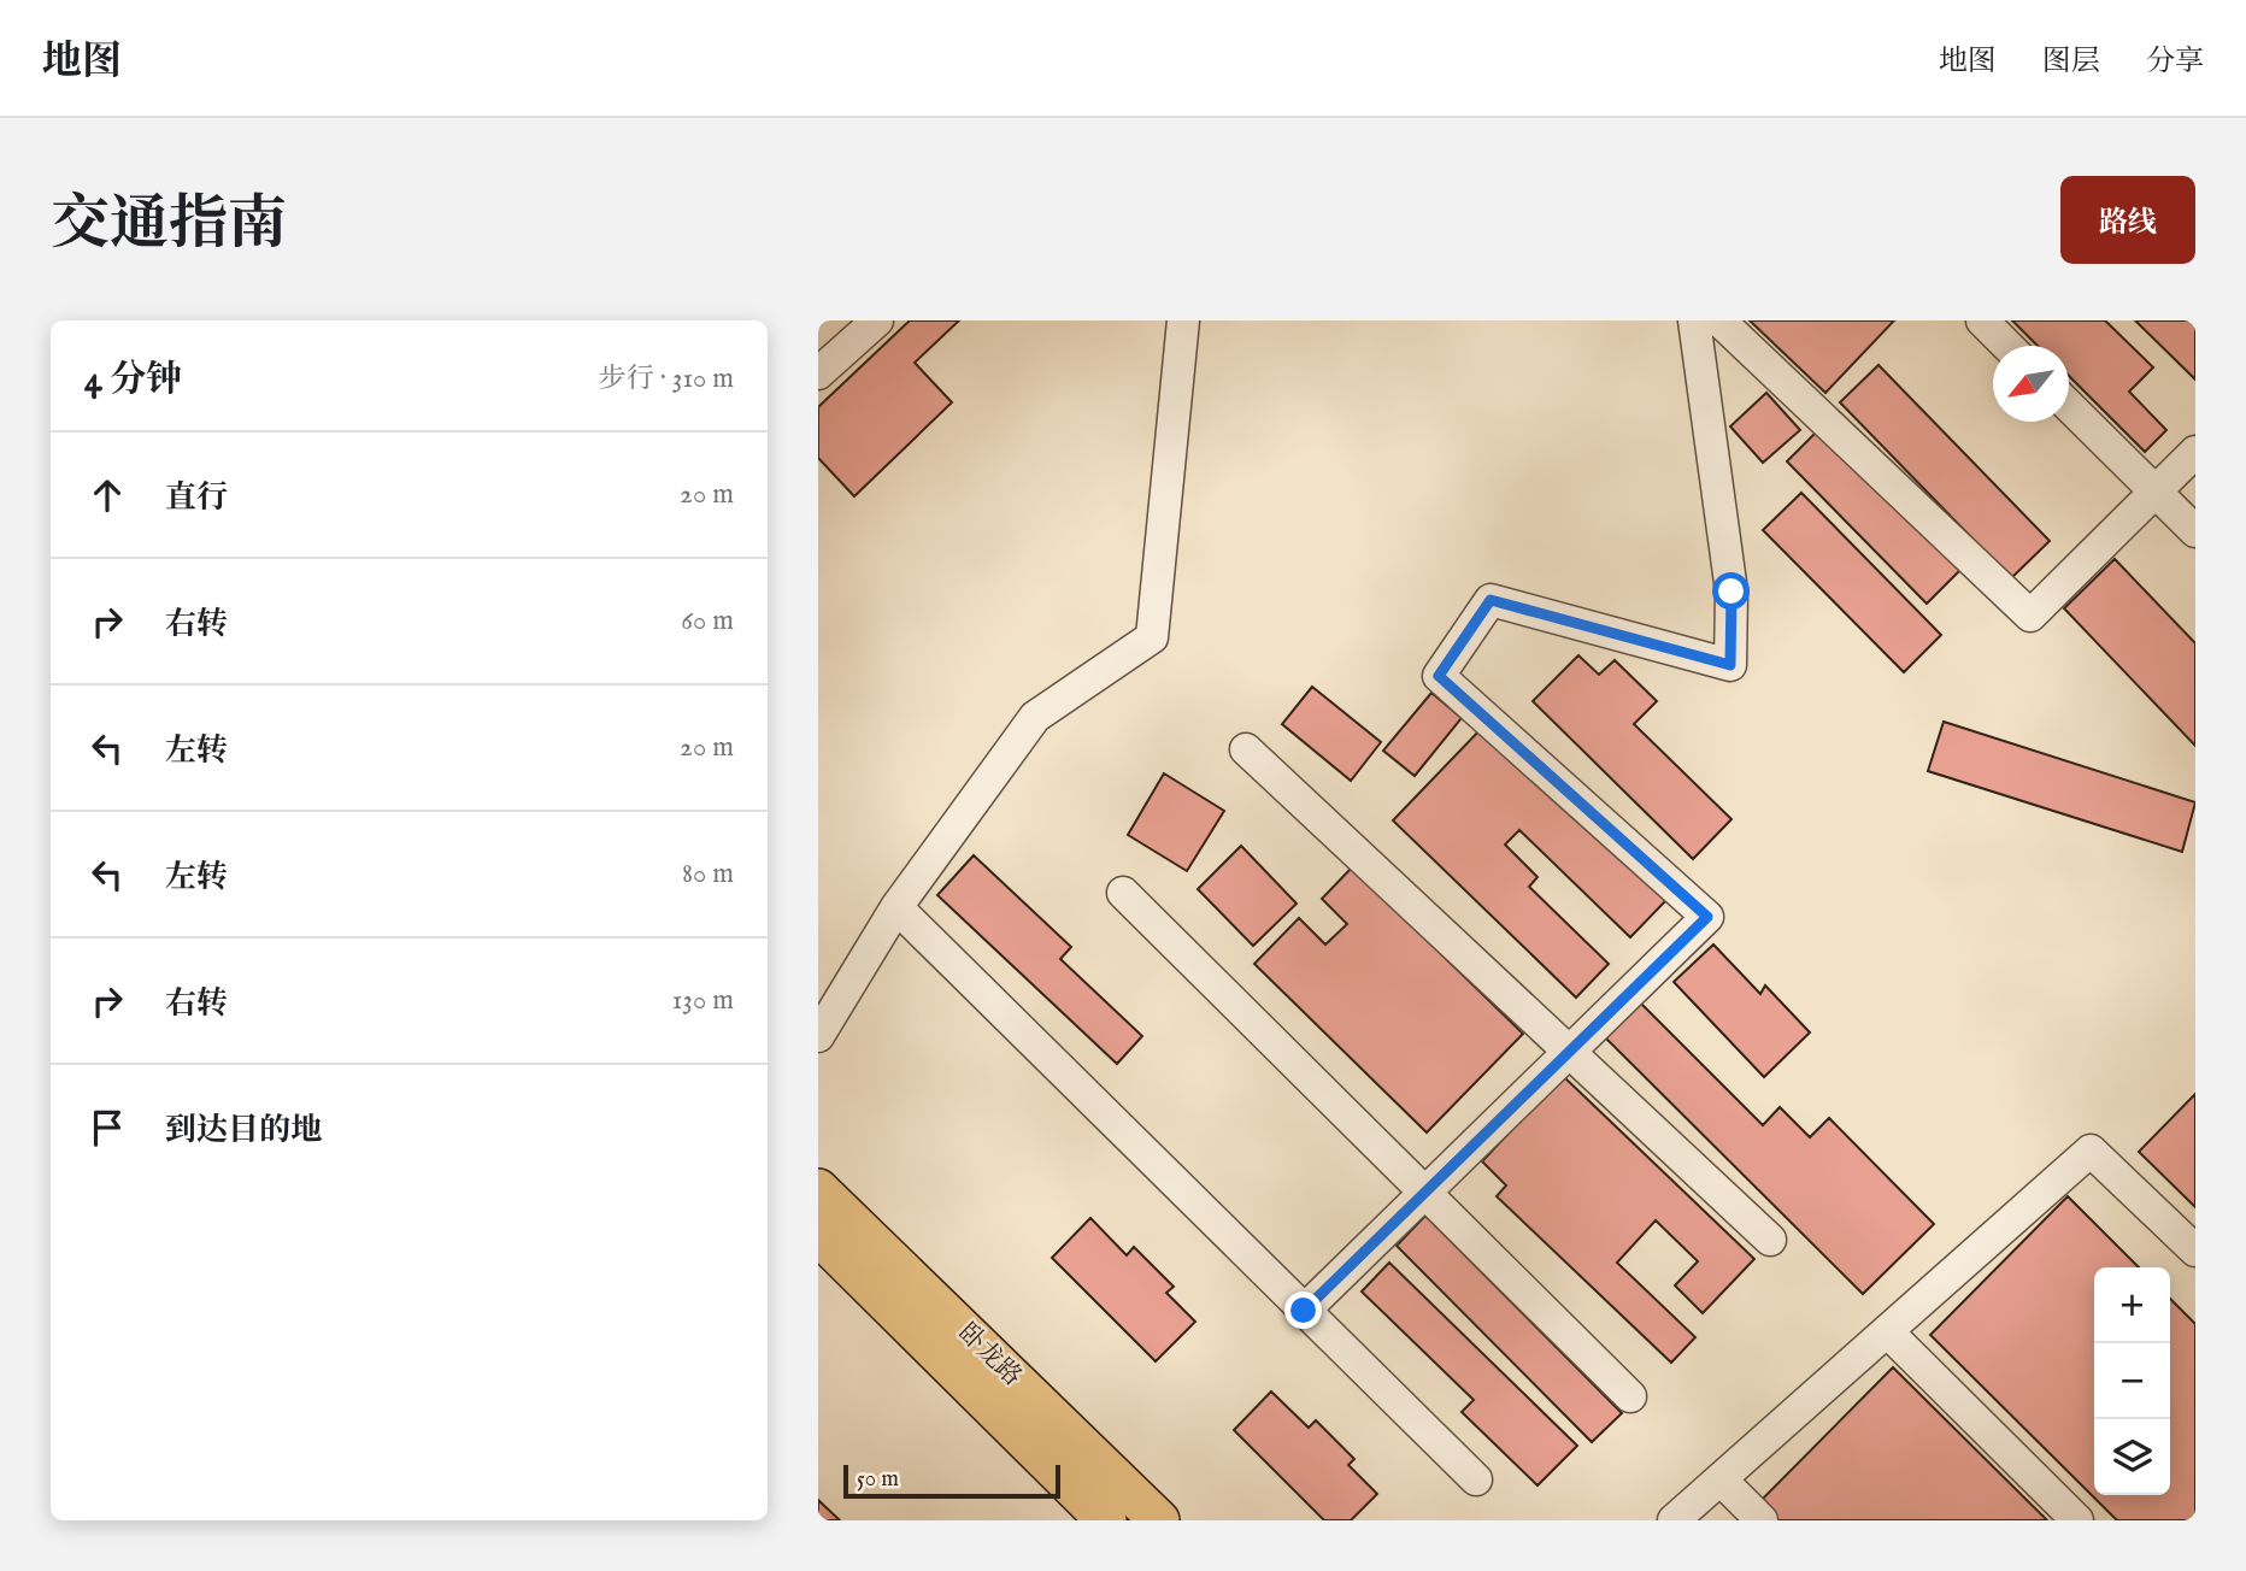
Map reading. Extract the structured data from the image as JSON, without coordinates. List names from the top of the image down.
{
  "streets": {
    "main road": ["卧龙路"]
  },
  "scale_bar": "50 m",
  "north": "bottom left",
  "page": {
    "header": "地图",
    "nav": ["地图", "图层", "分享"],
    "title": "交通指南",
    "buttons": "路线",
    "heading": ["4 分钟", "步行 · 310 m"],
    "list": [
      ["直行", "20 m"],
      ["右转", "60 m"],
      ["左转", "20 m"],
      ["左转", "80 m"],
      ["右转", "130 m"],
      "到达目的地"
    ],
    "map_buttons": ["+", "−"],
    "scale": "50 m"
  }
}
